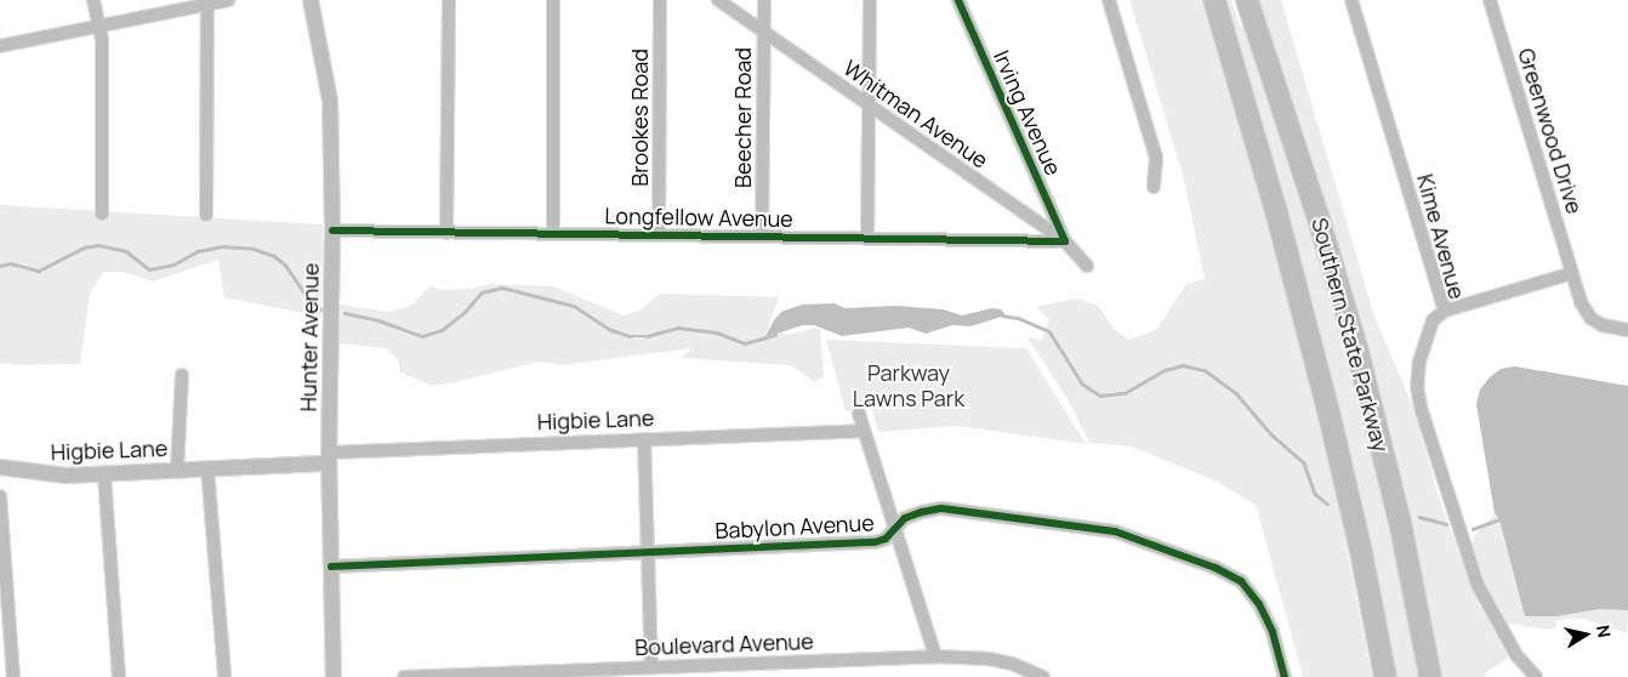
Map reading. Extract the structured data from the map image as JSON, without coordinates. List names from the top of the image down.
{
  "streets": {
    "highway": ["Southern State Parkway"],
    "street": [
      "Irving Avenue",
      "Whitman Avenue",
      "Brookes Road",
      "Beecher Road",
      "Greenwood Drive",
      "Longfellow Avenue",
      "Kime Avenue",
      "Hunter Avenue",
      "Higbie Lane",
      "Babylon Avenue",
      "Boulevard Avenue"
    ]
  },
  "crossings": [
    ["Irving Avenue", "Whitman Avenue"],
    ["Irving Avenue", "Longfellow Avenue"],
    ["Whitman Avenue", "Beecher Road"],
    ["Whitman Avenue", "Longfellow Avenue"],
    ["Brookes Road", "Longfellow Avenue"],
    ["Beecher Road", "Longfellow Avenue"],
    ["Longfellow Avenue", "Hunter Avenue"],
    ["Hunter Avenue", "Higbie Lane"],
    ["Hunter Avenue", "Babylon Avenue"]
  ],
  "parks": ["Parkway Lawns Park"],
  "north": "right"
}
